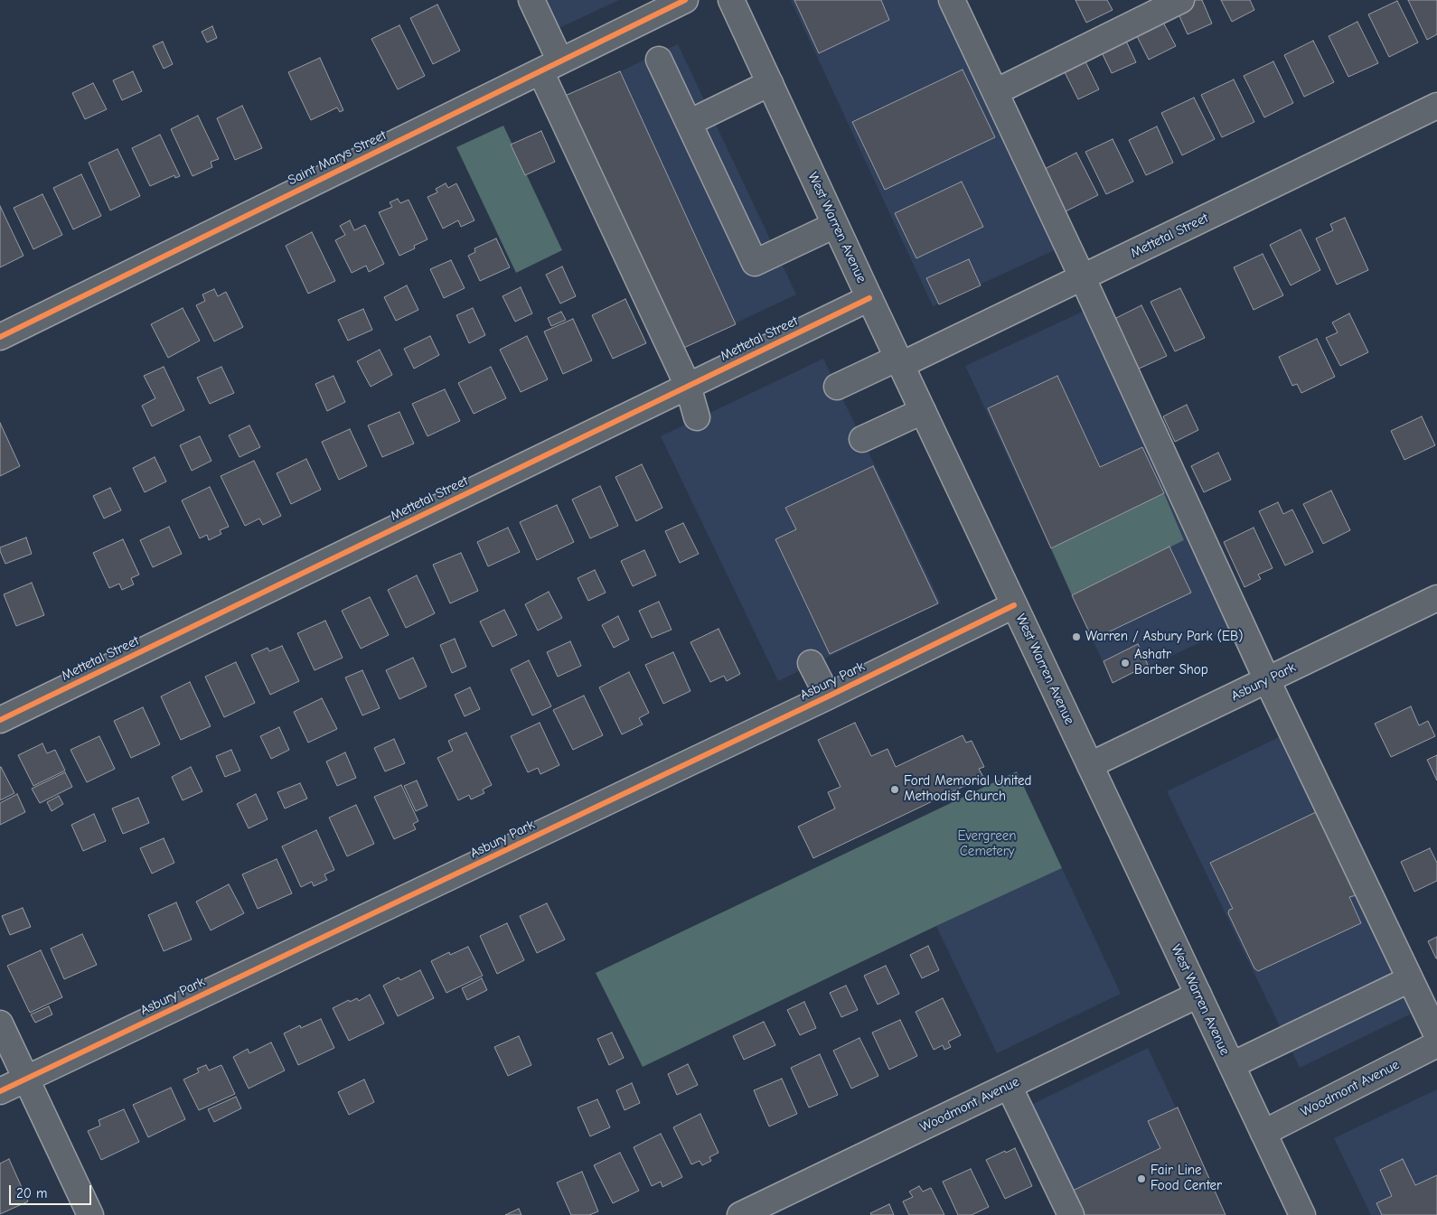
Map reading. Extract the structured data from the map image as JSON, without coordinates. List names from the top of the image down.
{
  "streets": {
    "street": [
      "Saint Marys Street",
      "West Warren Avenue",
      "Mettetal Street",
      "Asbury Park",
      "Woodmont Avenue"
    ]
  },
  "crossings": [
    ["West Warren Avenue", "Mettetal Street"],
    ["West Warren Avenue", "Asbury Park"],
    ["West Warren Avenue", "Woodmont Avenue"]
  ],
  "parks": ["Evergreen Cemetery"],
  "places": [
    "Warren / Asbury Park (EB)",
    "Ashatr Barber Shop",
    "Ford Memorial United Methodist Church",
    "Fair Line Food Center"
  ],
  "scale_bar": "20 m"
}
